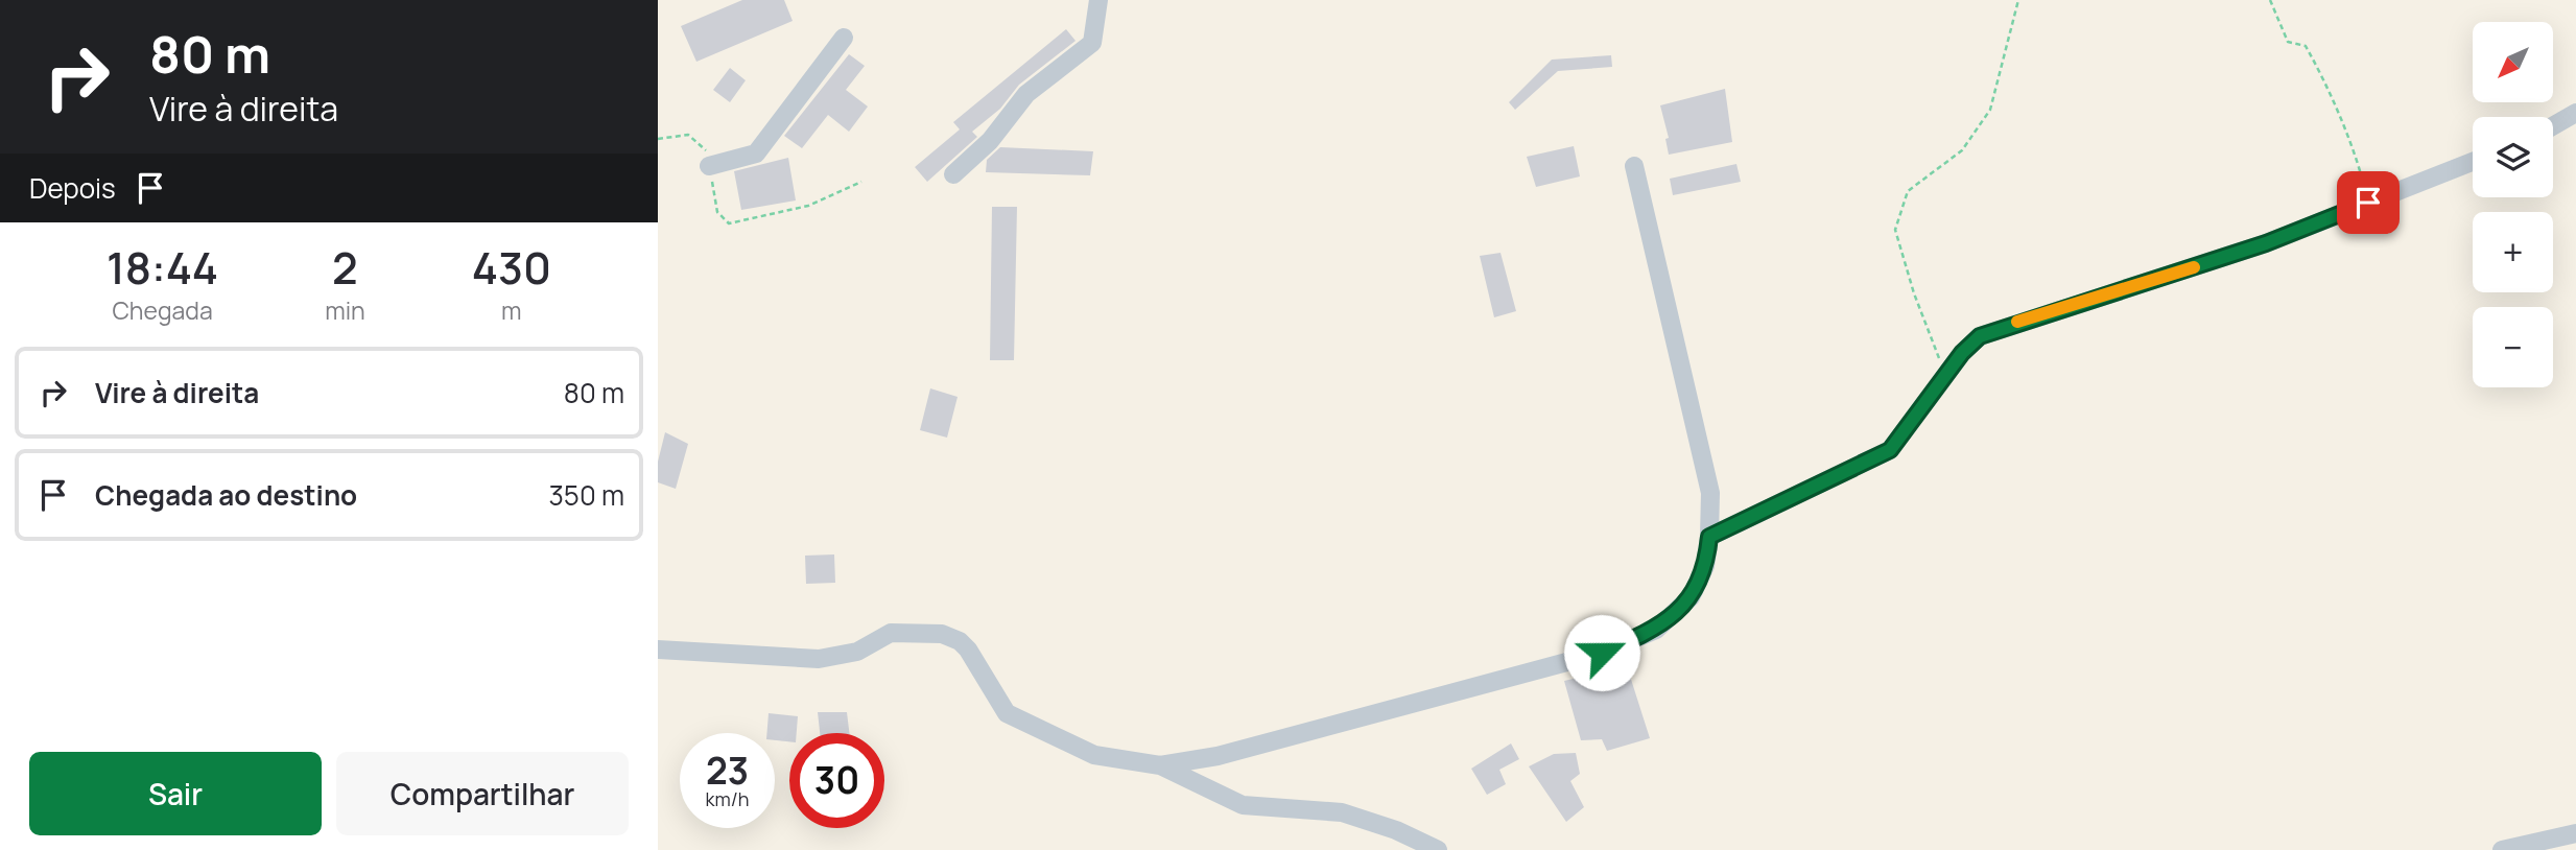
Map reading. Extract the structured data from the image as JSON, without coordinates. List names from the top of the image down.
{
  "north": "bottom left",
  "page": {
    "turn": ["80 m", "Vire à direita"],
    "map_buttons": ["+", "−"],
    "then": "Depois",
    "eta": [
      "18:44",
      "Chegada",
      "2",
      "min",
      "430",
      "m"
    ],
    "list": [
      {
        "name": "Vire à direita",
        "value": "80 m"
      },
      {
        "name": "Chegada ao destino",
        "value": "350 m"
      }
    ],
    "speed": "23 km/h",
    "limit": "30",
    "buttons": ["Sair", "Compartilhar"]
  }
}
